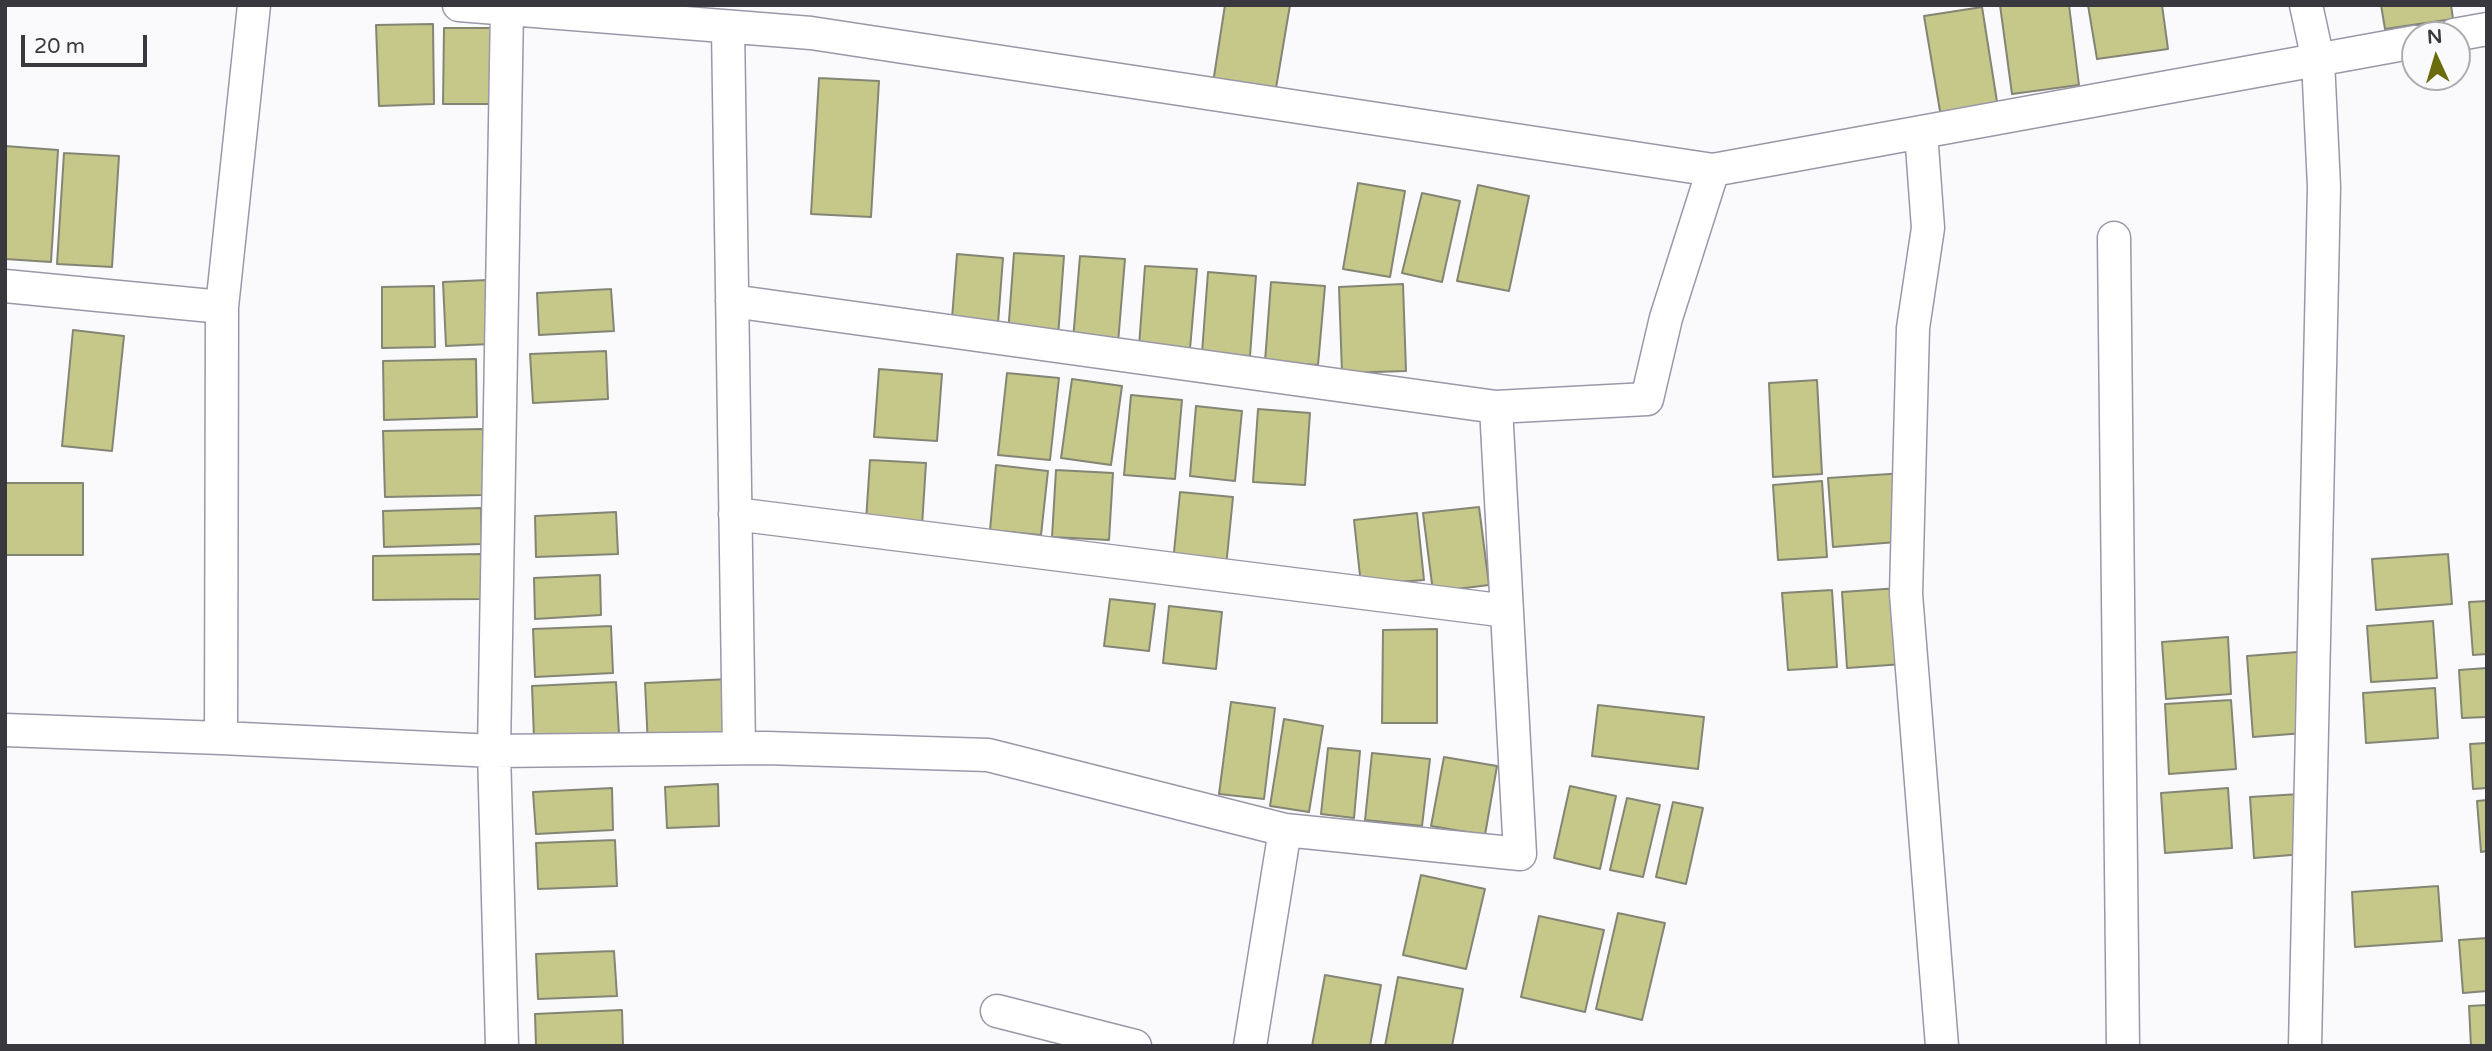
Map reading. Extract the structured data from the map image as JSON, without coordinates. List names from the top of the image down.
{
  "scale_bar": "20 m",
  "north": "top"
}
